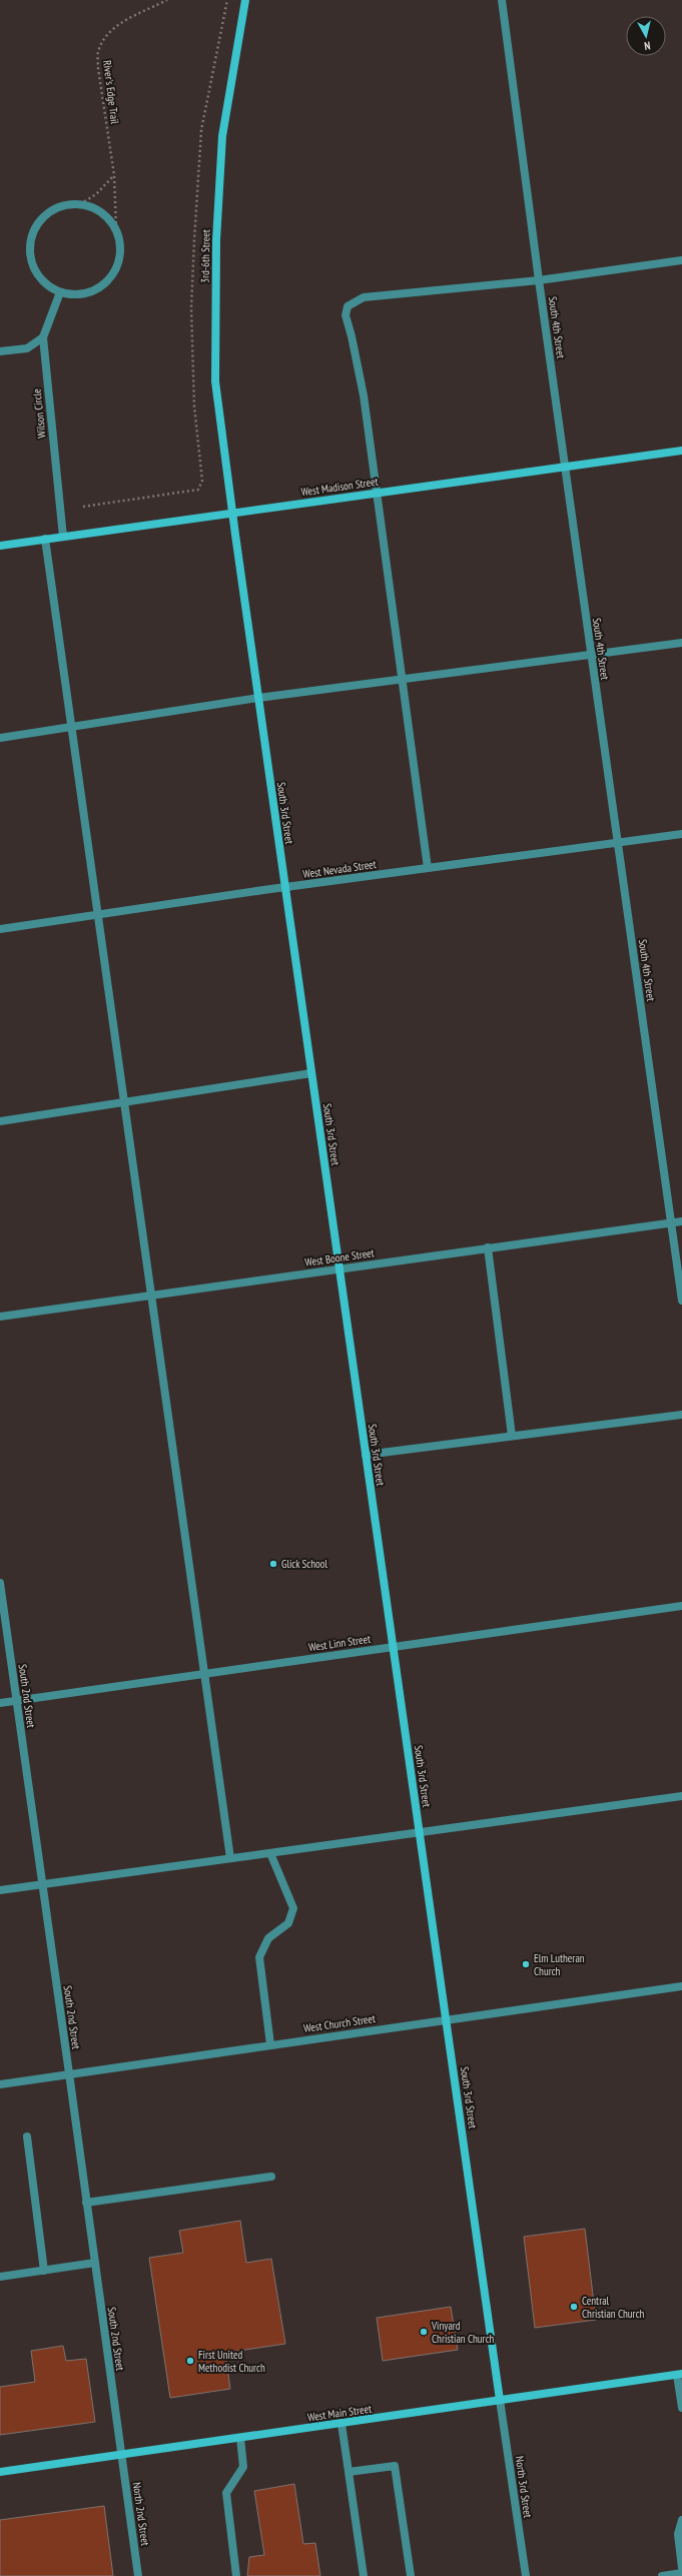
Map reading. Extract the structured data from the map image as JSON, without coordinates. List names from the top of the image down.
{
  "streets": {
    "main road": [
      "3rd-6th Street",
      "West Madison Street",
      "South 3rd Street",
      "West Main Street"
    ],
    "street": [
      "South 4th Street",
      "Wilson Circle",
      "West Nevada Street",
      "West Boone Street",
      "West Linn Street",
      "South 2nd Street",
      "West Church Street",
      "North 3rd Street",
      "North 2nd Street"
    ],
    "path": ["River's Edge Trail"]
  },
  "crossings": [
    ["River's Edge Trail", "Wilson Circle"],
    ["3rd-6th Street", "West Madison Street"],
    ["3rd-6th Street", "South 3rd Street"],
    ["South 4th Street", "West Madison Street"],
    ["South 4th Street", "West Nevada Street"],
    ["South 4th Street", "West Boone Street"],
    ["Wilson Circle", "West Madison Street"],
    ["West Madison Street", "South 3rd Street"],
    ["South 3rd Street", "West Nevada Street"],
    ["South 3rd Street", "West Boone Street"],
    ["South 3rd Street", "West Linn Street"],
    ["South 3rd Street", "West Church Street"],
    ["South 3rd Street", "West Main Street"],
    ["South 3rd Street", "North 3rd Street"],
    ["West Linn Street", "South 2nd Street"],
    ["South 2nd Street", "West Church Street"],
    ["South 2nd Street", "West Main Street"],
    ["South 2nd Street", "North 2nd Street"],
    ["West Main Street", "North 3rd Street"],
    ["West Main Street", "North 2nd Street"]
  ],
  "places": [
    "Glick School",
    "Elm Lutheran Church",
    "Central Christian Church",
    "Vinyard Christian Church",
    "First United Methodist Church"
  ],
  "north": "bottom"
}
